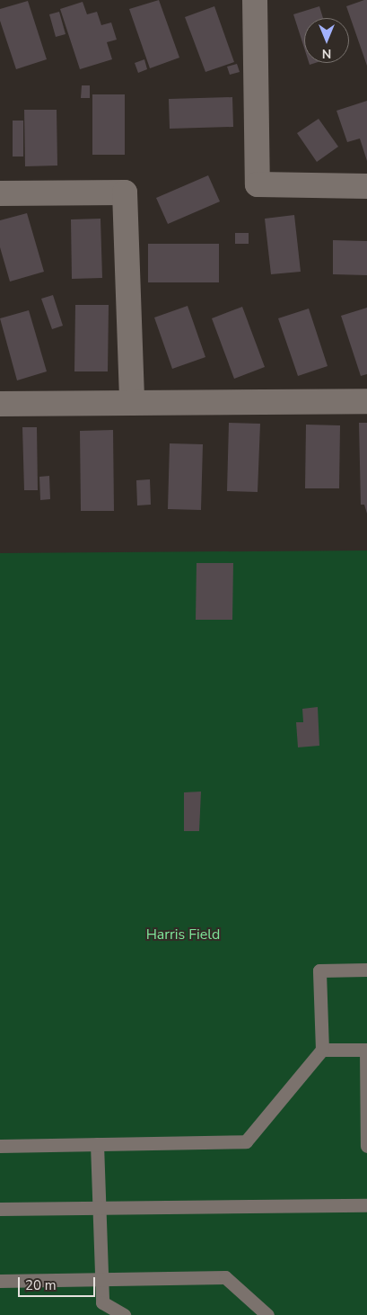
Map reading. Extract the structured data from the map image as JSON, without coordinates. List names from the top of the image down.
{
  "parks": ["Harris Field"],
  "scale_bar": "20 m",
  "north": "bottom"
}
